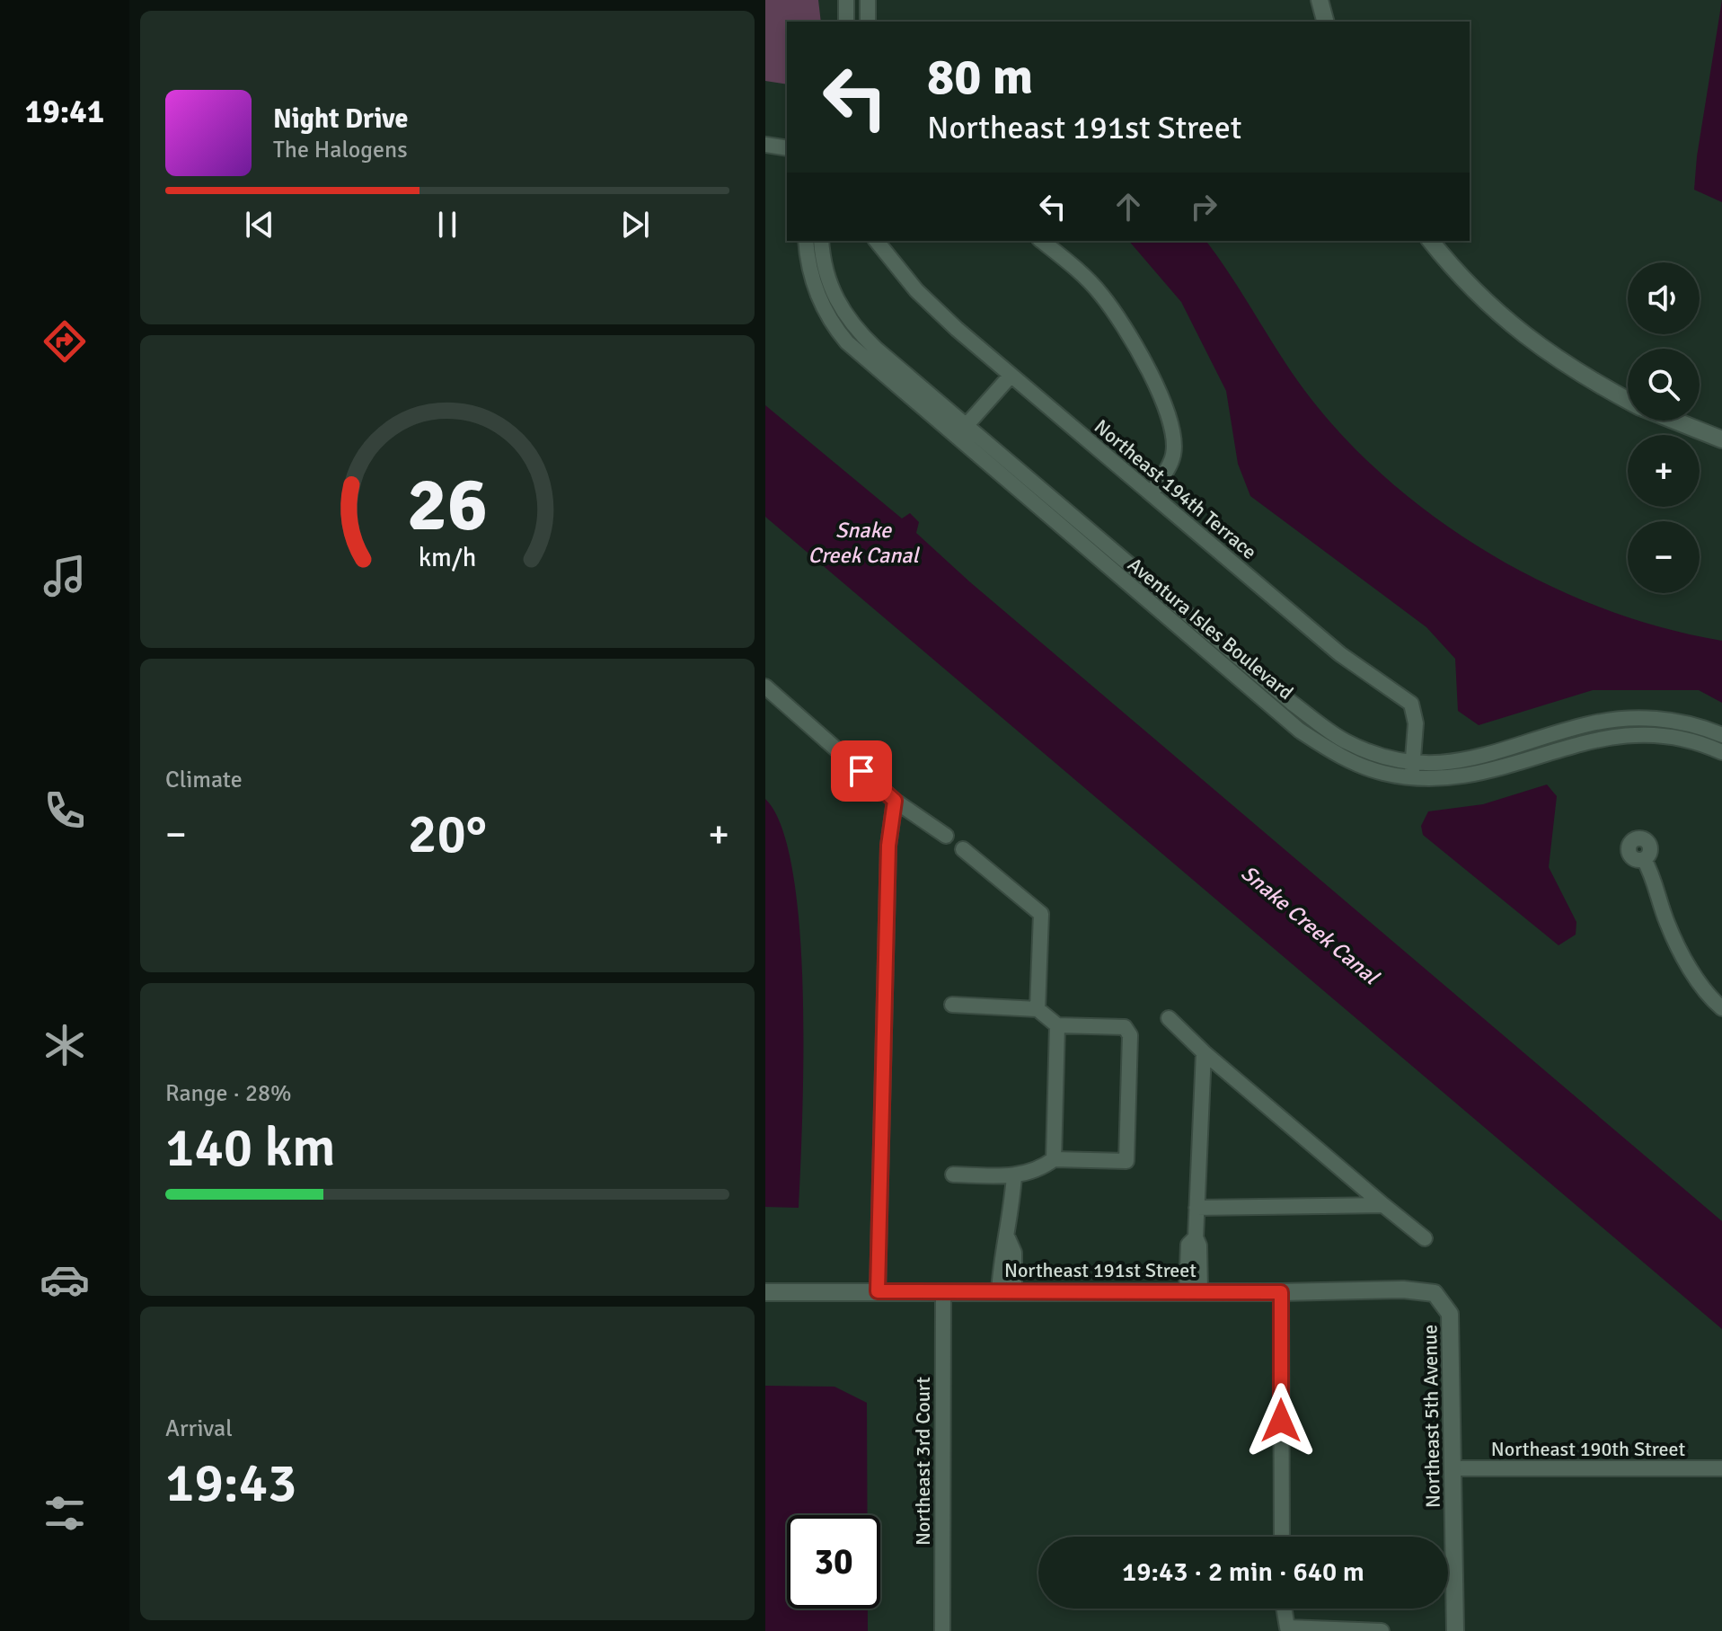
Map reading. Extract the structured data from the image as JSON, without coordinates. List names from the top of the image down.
{
  "streets": {
    "street": [
      "Northeast 194th Terrace",
      "Aventura Isles Boulevard",
      "Northeast 191st Street",
      "Northeast 5th Avenue",
      "Northeast 190th Street",
      "Northeast 3rd Court"
    ]
  },
  "crossings": [
    ["Northeast 194th Terrace", "Aventura Isles Boulevard"],
    ["Northeast 191st Street", "Northeast 5th Avenue"],
    ["Northeast 191st Street", "Northeast 3rd Court"],
    ["Northeast 5th Avenue", "Northeast 190th Street"]
  ],
  "water": ["Snake Creek Canal"],
  "page": {
    "tabs": "19:41",
    "turn": ["80 m", "Northeast 191st Street"],
    "song": ["Night Drive", "The Halogens"],
    "map_buttons": ["+", "−"],
    "tile": [
      "Climate",
      ["Range · 28%", "140 km"],
      ["Arrival", "19:43"]
    ],
    "heat": ["−", "20°", "+"],
    "limit": "30",
    "trip": "19:43 · 2 min · 640 m",
    "gauge": ["26", "km/h"]
  }
}
